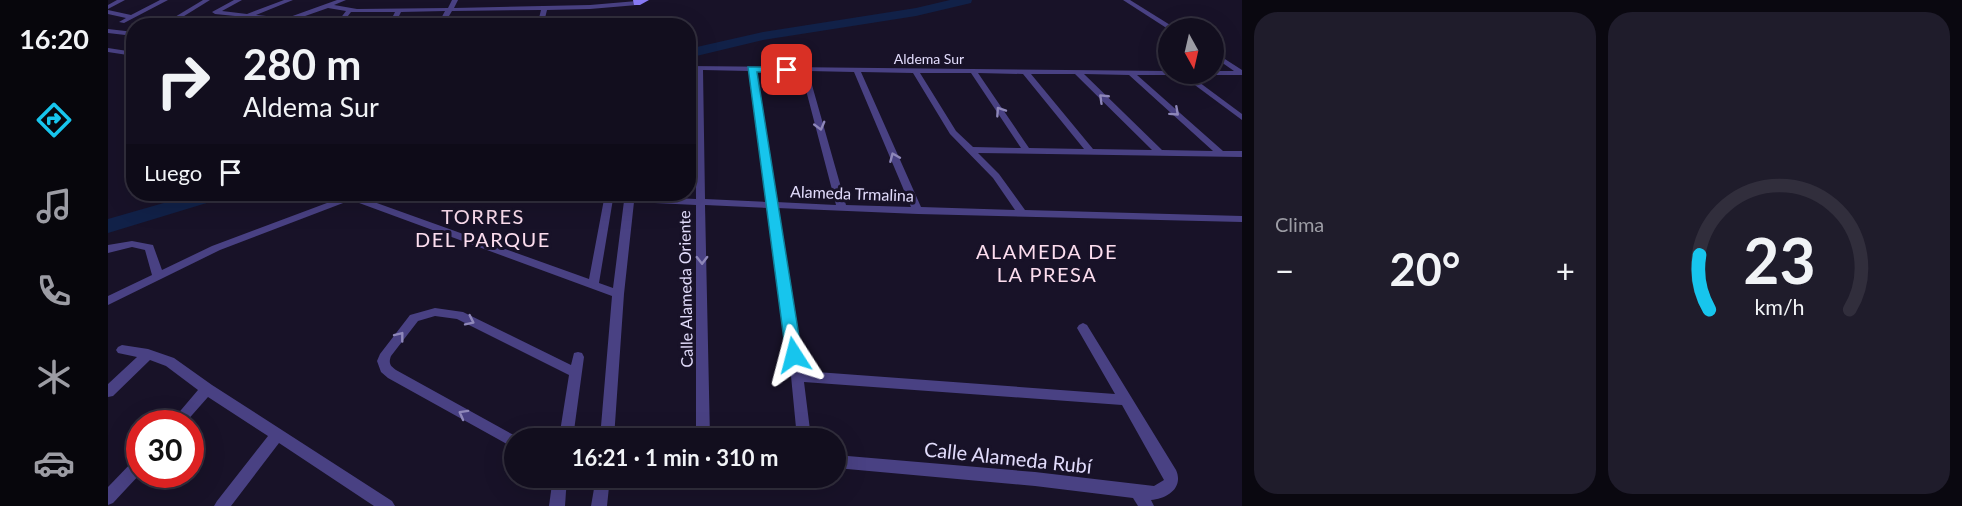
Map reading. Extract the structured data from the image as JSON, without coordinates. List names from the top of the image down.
{
  "streets": {
    "street": [
      "Aldema Sur",
      "Alameda Trmalina",
      "Calle Alameda Oriente",
      "Calle Alameda Rubí"
    ]
  },
  "crossings": [
    ["Aldema Sur", "Calle Alameda Oriente"],
    ["Alameda Trmalina", "Calle Alameda Oriente"]
  ],
  "districts": ["TORRES DEL PARQUE", "ALAMEDA DE LA PRESA"],
  "north": "bottom",
  "page": {
    "tabs": "16:20",
    "tile": "Clima",
    "turn": ["280 m", "Aldema Sur"],
    "then": "Luego",
    "heat": ["−", "20°", "+"],
    "limit": "30",
    "trip": "16:21 · 1 min · 310 m",
    "gauge": ["23", "km/h"]
  }
}
